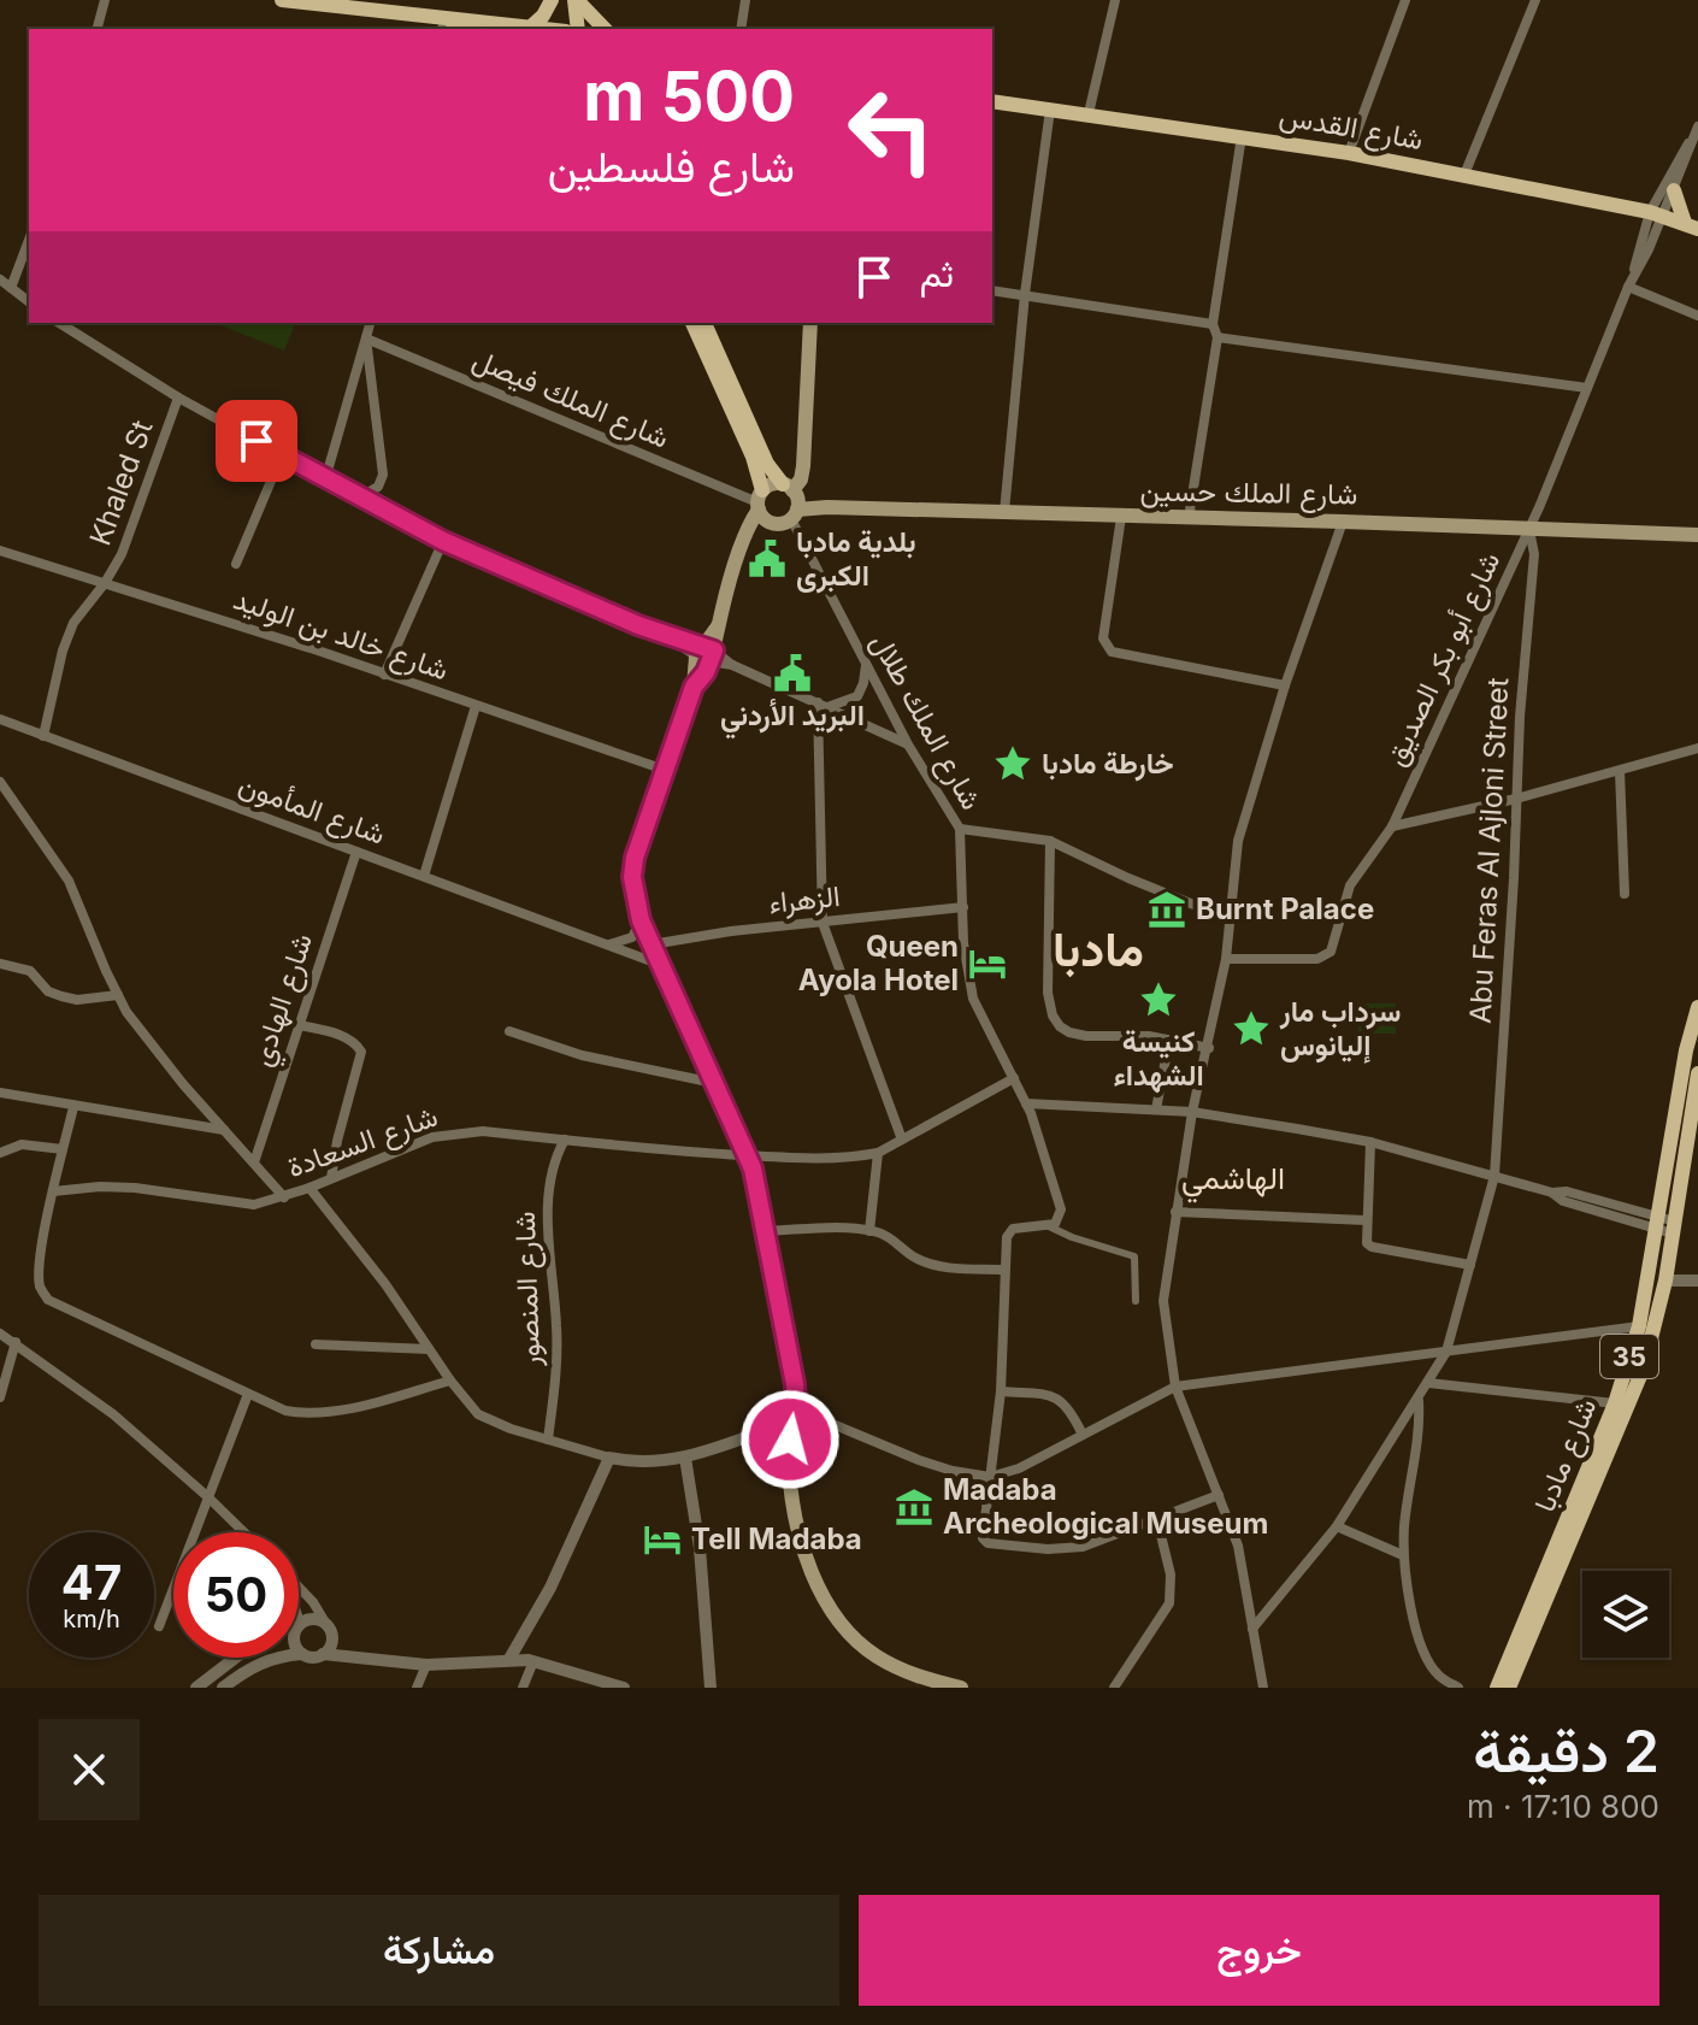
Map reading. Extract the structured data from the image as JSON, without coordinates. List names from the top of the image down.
{
  "streets": {
    "main road": [
      "شارع القدس",
      "شارع الملك حسين",
      "35",
      "شارع مادبا"
    ],
    "street": [
      "شارع الملك فيصل",
      "Khaled St",
      "شارع خالد بن الوليد",
      "شارع أبو بكر الصديق",
      "شارع الملك طلال",
      "شارع المأمون",
      "Abu Feras Al Ajloni Street",
      "الزهراء",
      "شارع الهادي",
      "شارع السعادة",
      "شارع المنصور"
    ]
  },
  "crossings": [
    ["شارع القدس", "شارع أبو بكر الصديق"],
    ["شارع الملك فيصل", "شارع الملك حسين"],
    ["شارع الملك فيصل", "شارع الملك طلال"],
    ["Khaled St", "شارع خالد بن الوليد"],
    ["Khaled St", "شارع المأمون"],
    ["شارع الملك حسين", "شارع أبو بكر الصديق"],
    ["شارع الملك حسين", "شارع الملك طلال"],
    ["شارع الملك حسين", "Abu Feras Al Ajloni Street"],
    ["شارع أبو بكر الصديق", "Abu Feras Al Ajloni Street"],
    ["شارع الملك طلال", "الزهراء"],
    ["شارع المأمون", "شارع الهادي"],
    ["شارع السعادة", "شارع المنصور"]
  ],
  "districts": ["مادبا", "الهاشمي"],
  "places": {
    "public building": ["بلدية مادبا الكبرى", "البريد الأردني"],
    "place": ["خارطة مادبا", "كنيسة الشهداء", "سرداب مار إليانوس"],
    "museum": ["Burnt Palace", "Madaba Archeological Museum"],
    "hotel": ["Queen Ayola Hotel", "Tell Madaba"]
  },
  "page": {
    "turn": ["500 m", "شارع فلسطين"],
    "then": "ثم",
    "speed": "47 km/h",
    "limit": "50",
    "heading": ["2 دقيقة", "800 m · 17:10"],
    "buttons": ["خروج", "مشاركة"]
  }
}
